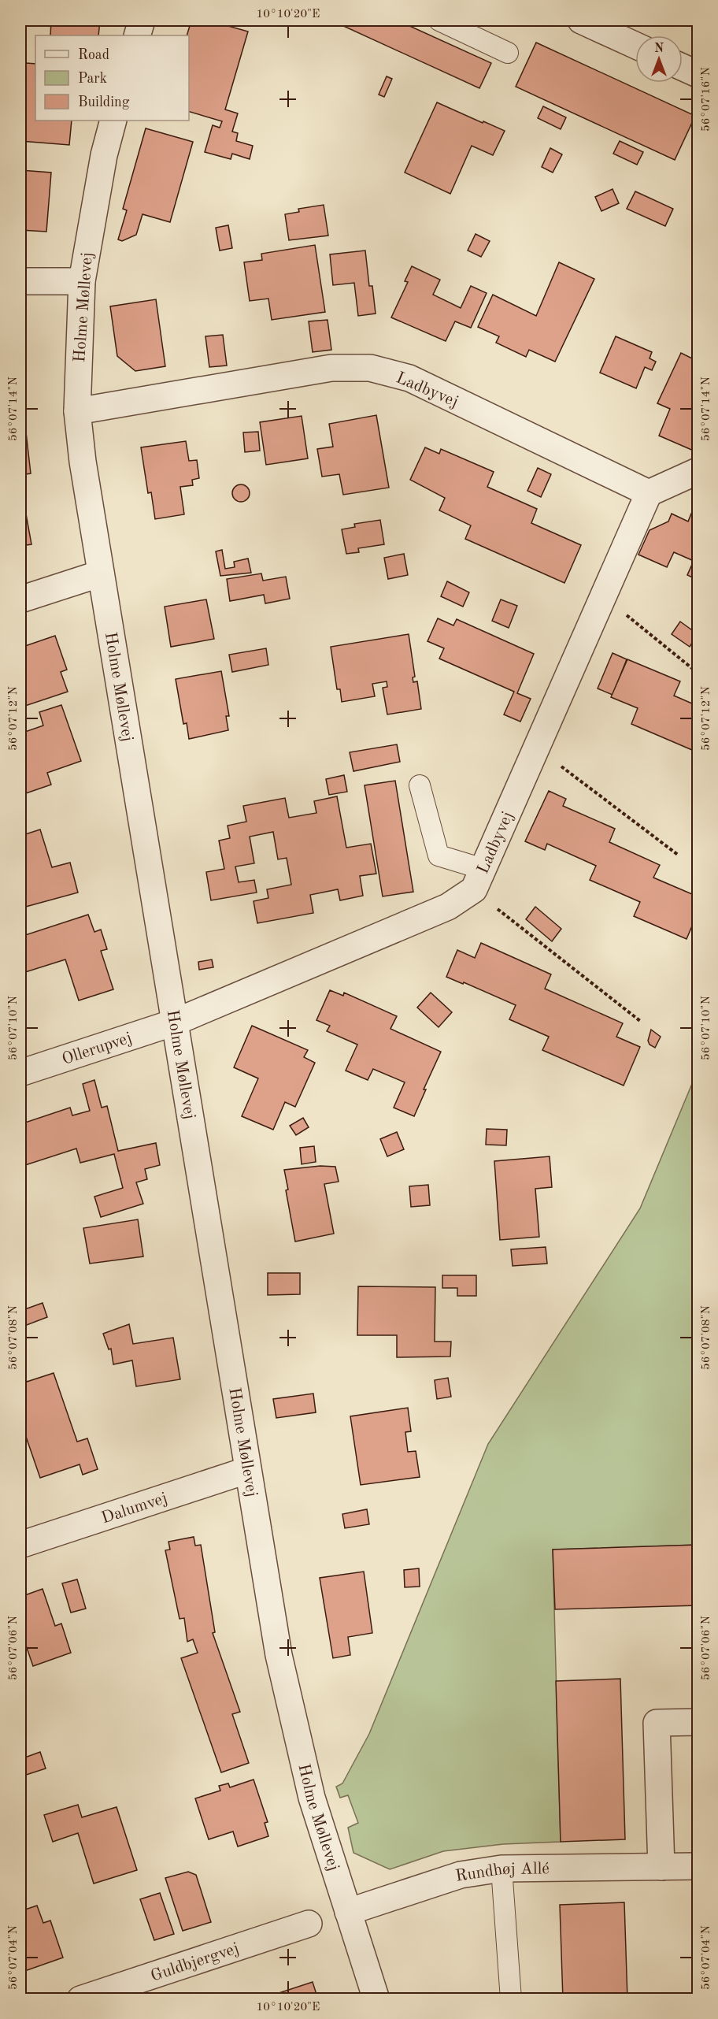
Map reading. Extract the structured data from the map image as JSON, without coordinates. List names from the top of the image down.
{
  "streets": {
    "street": [
      "Holme Møllevej",
      "Ladbyvej",
      "Ollerupvej",
      "Dalumvej",
      "Rundhøj Allé",
      "Guldbjergvej"
    ]
  },
  "crossings": [
    ["Holme Møllevej", "Ladbyvej"],
    ["Holme Møllevej", "Ollerupvej"],
    ["Holme Møllevej", "Dalumvej"],
    ["Holme Møllevej", "Rundhøj Allé"],
    ["Ladbyvej", "Ollerupvej"]
  ],
  "legend": ["Road", "Park", "Building"],
  "north": "top",
  "coordinates": [
    "10°10'20\"E",
    "56°07'16\"N",
    "56°07'14\"N",
    "56°07'12\"N",
    "56°07'10\"N",
    "56°07'08\"N",
    "56°07'06\"N",
    "56°07'04\"N"
  ]
}
